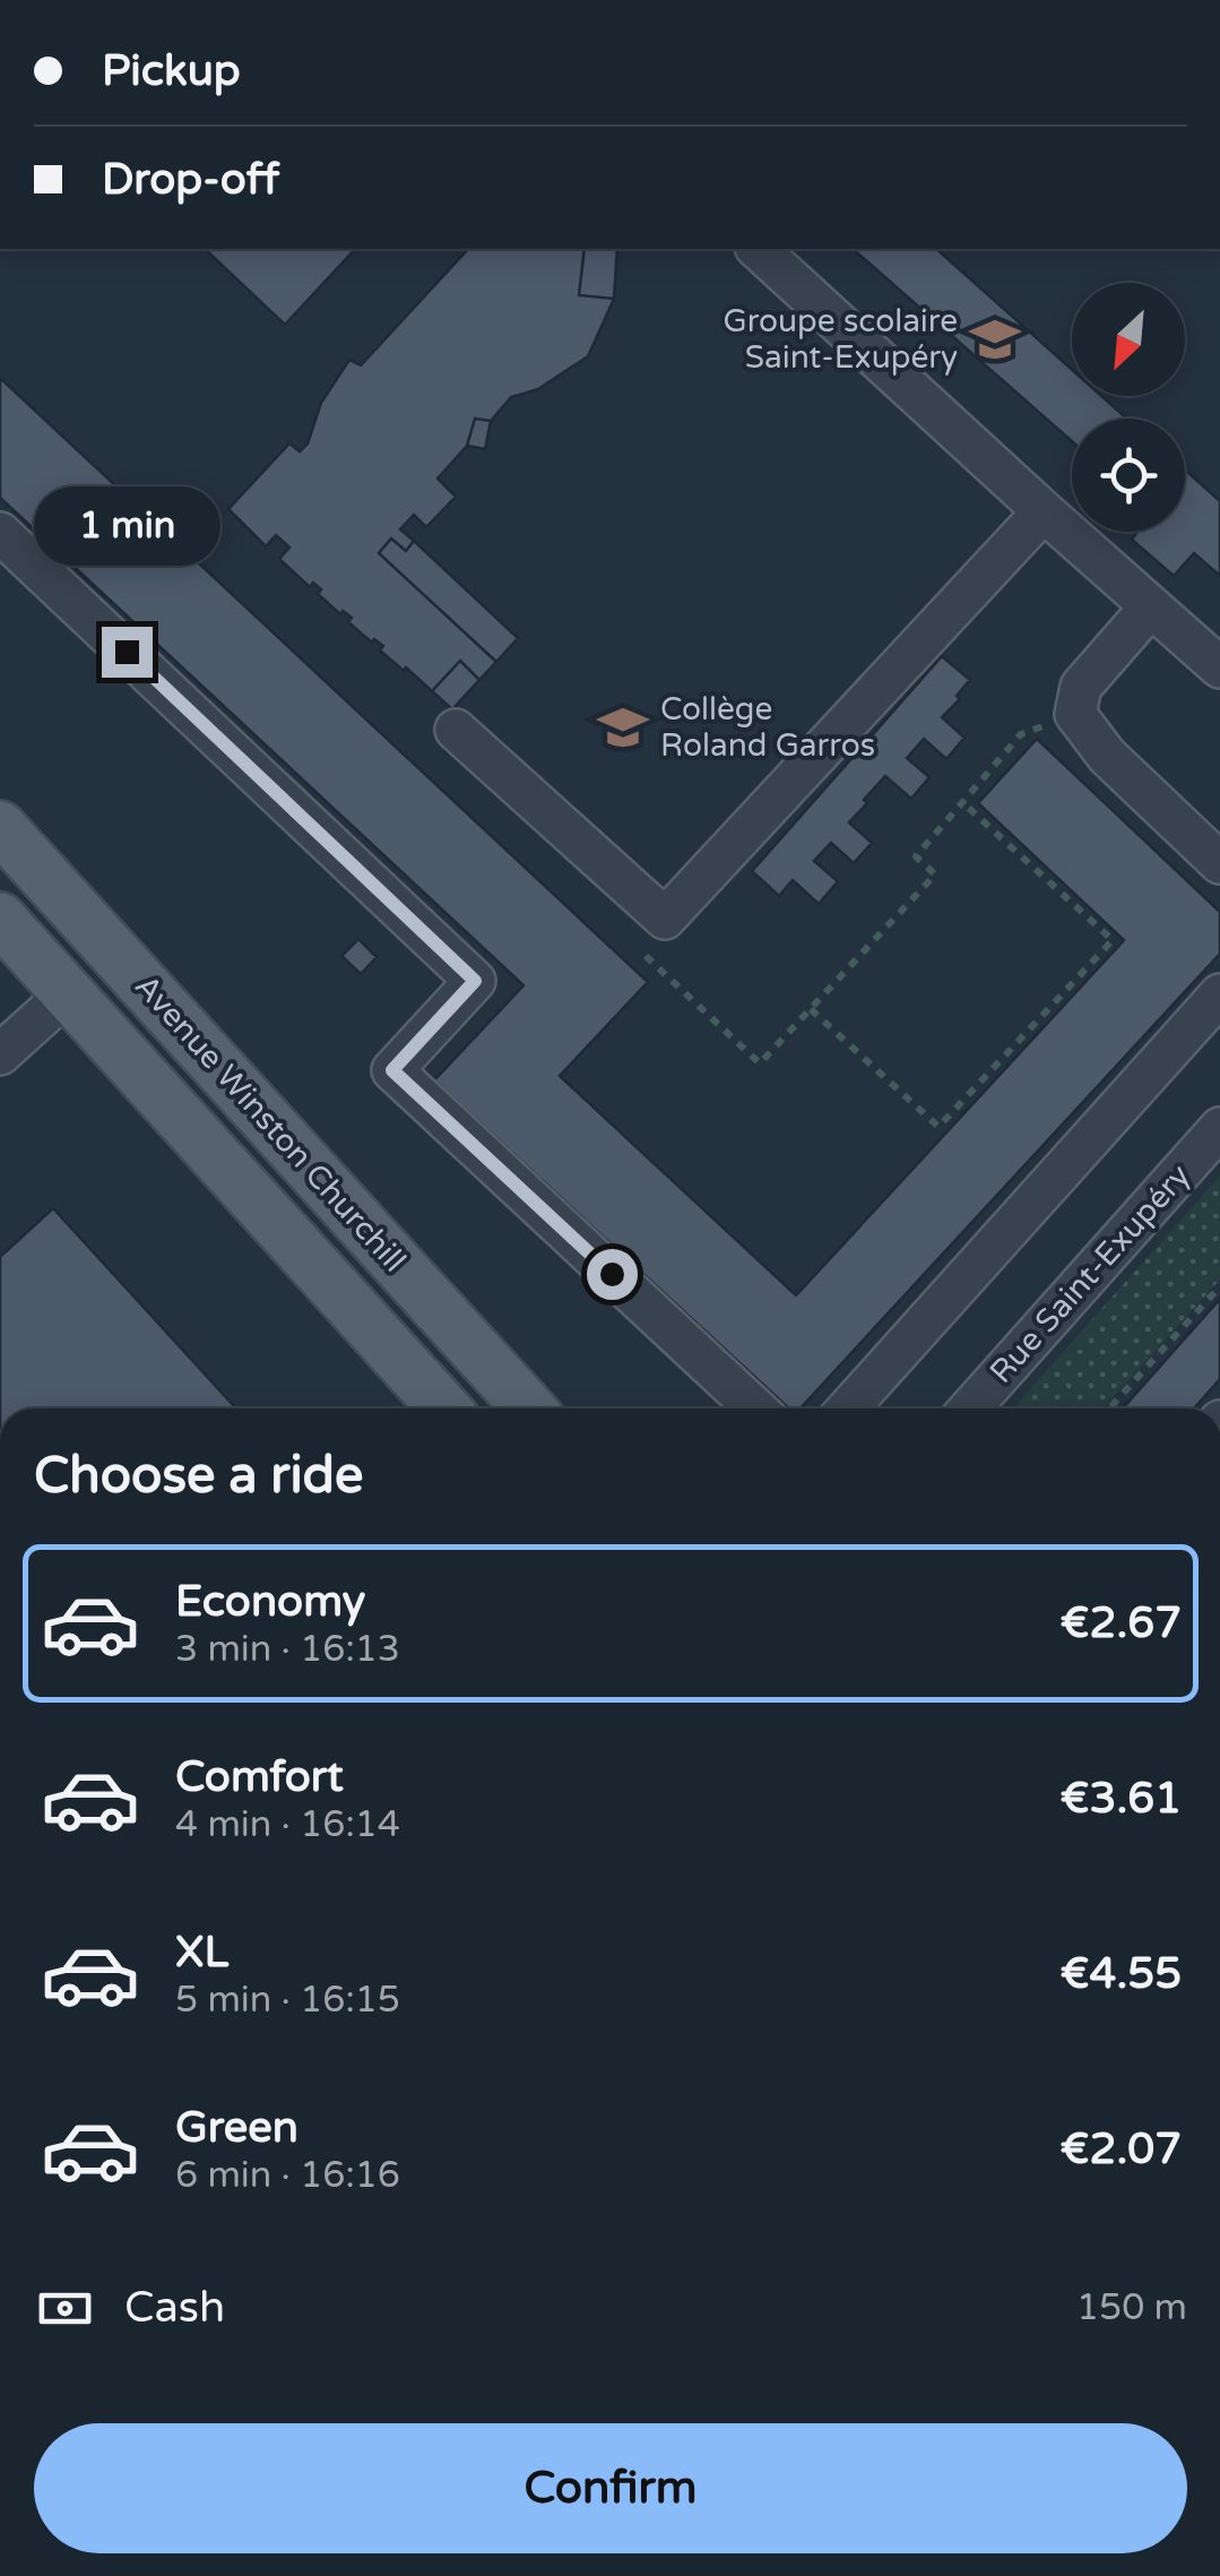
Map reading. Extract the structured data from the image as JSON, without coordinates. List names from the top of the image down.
{
  "streets": {
    "main road": ["Avenue Winston Churchill"],
    "street": ["Rue Saint-Exupéry"]
  },
  "places": {
    "school or university": ["Groupe scolaire Saint-Exupéry", "Collège Roland Garros"]
  },
  "north": "bottom left",
  "page": {
    "banner": ["Pickup", "Drop-off"],
    "bubble": "1 min",
    "heading": "Choose a ride",
    "list": [
      {
        "name": "Economy",
        "note": "3 min · 16:13",
        "value": "€2.67"
      },
      {
        "name": "Comfort",
        "note": "4 min · 16:14",
        "value": "€3.61"
      },
      {
        "name": "XL",
        "note": "5 min · 16:15",
        "value": "€4.55"
      },
      {
        "name": "Green",
        "note": "6 min · 16:16",
        "value": "€2.07"
      }
    ],
    "pay": ["Cash", "150 m"],
    "buttons": "Confirm"
  }
}
